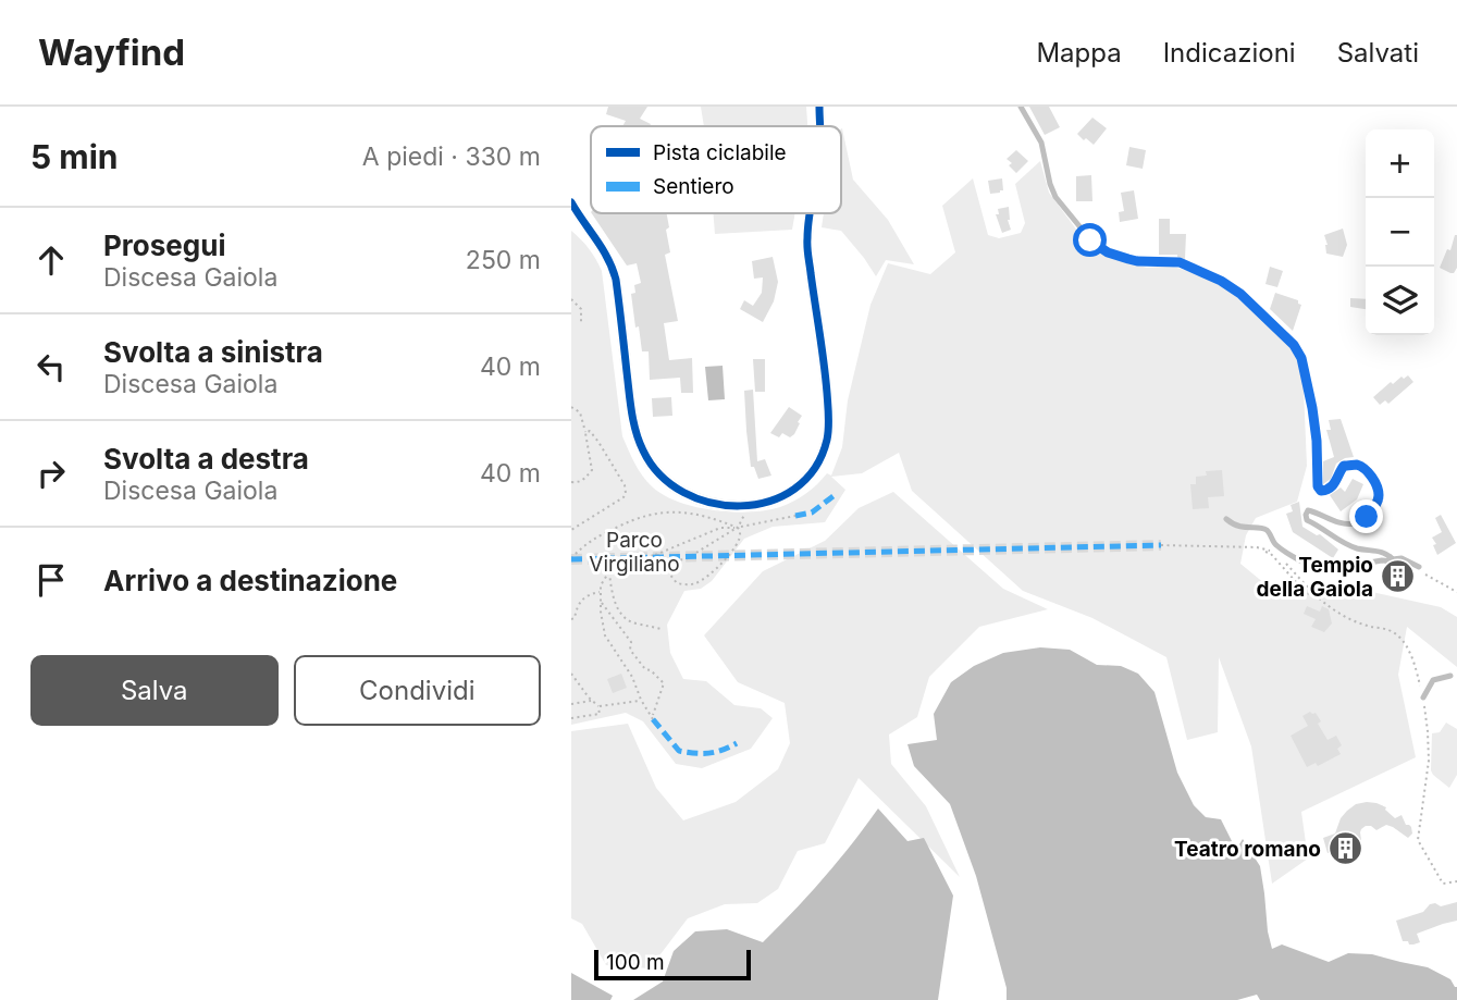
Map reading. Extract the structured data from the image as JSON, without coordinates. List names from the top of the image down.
{
  "parks": ["Parco Virgiliano"],
  "places": {
    "building": ["Tempio della Gaiola", "Teatro romano"]
  },
  "legend": ["Pista ciclabile", "Sentiero"],
  "scale_bar": "100 m",
  "page": {
    "header": "Wayfind",
    "nav": ["Mappa", "Indicazioni", "Salvati"],
    "heading": ["5 min", "A piedi · 330 m"],
    "map_buttons": ["+", "−"],
    "list": [
      ["Prosegui", "Discesa Gaiola", "250 m"],
      ["Svolta a sinistra", "Discesa Gaiola", "40 m"],
      ["Svolta a destra", "Discesa Gaiola", "40 m"],
      "Arrivo a destinazione"
    ],
    "buttons": ["Salva", "Condividi"],
    "scale": "100 m"
  }
}
